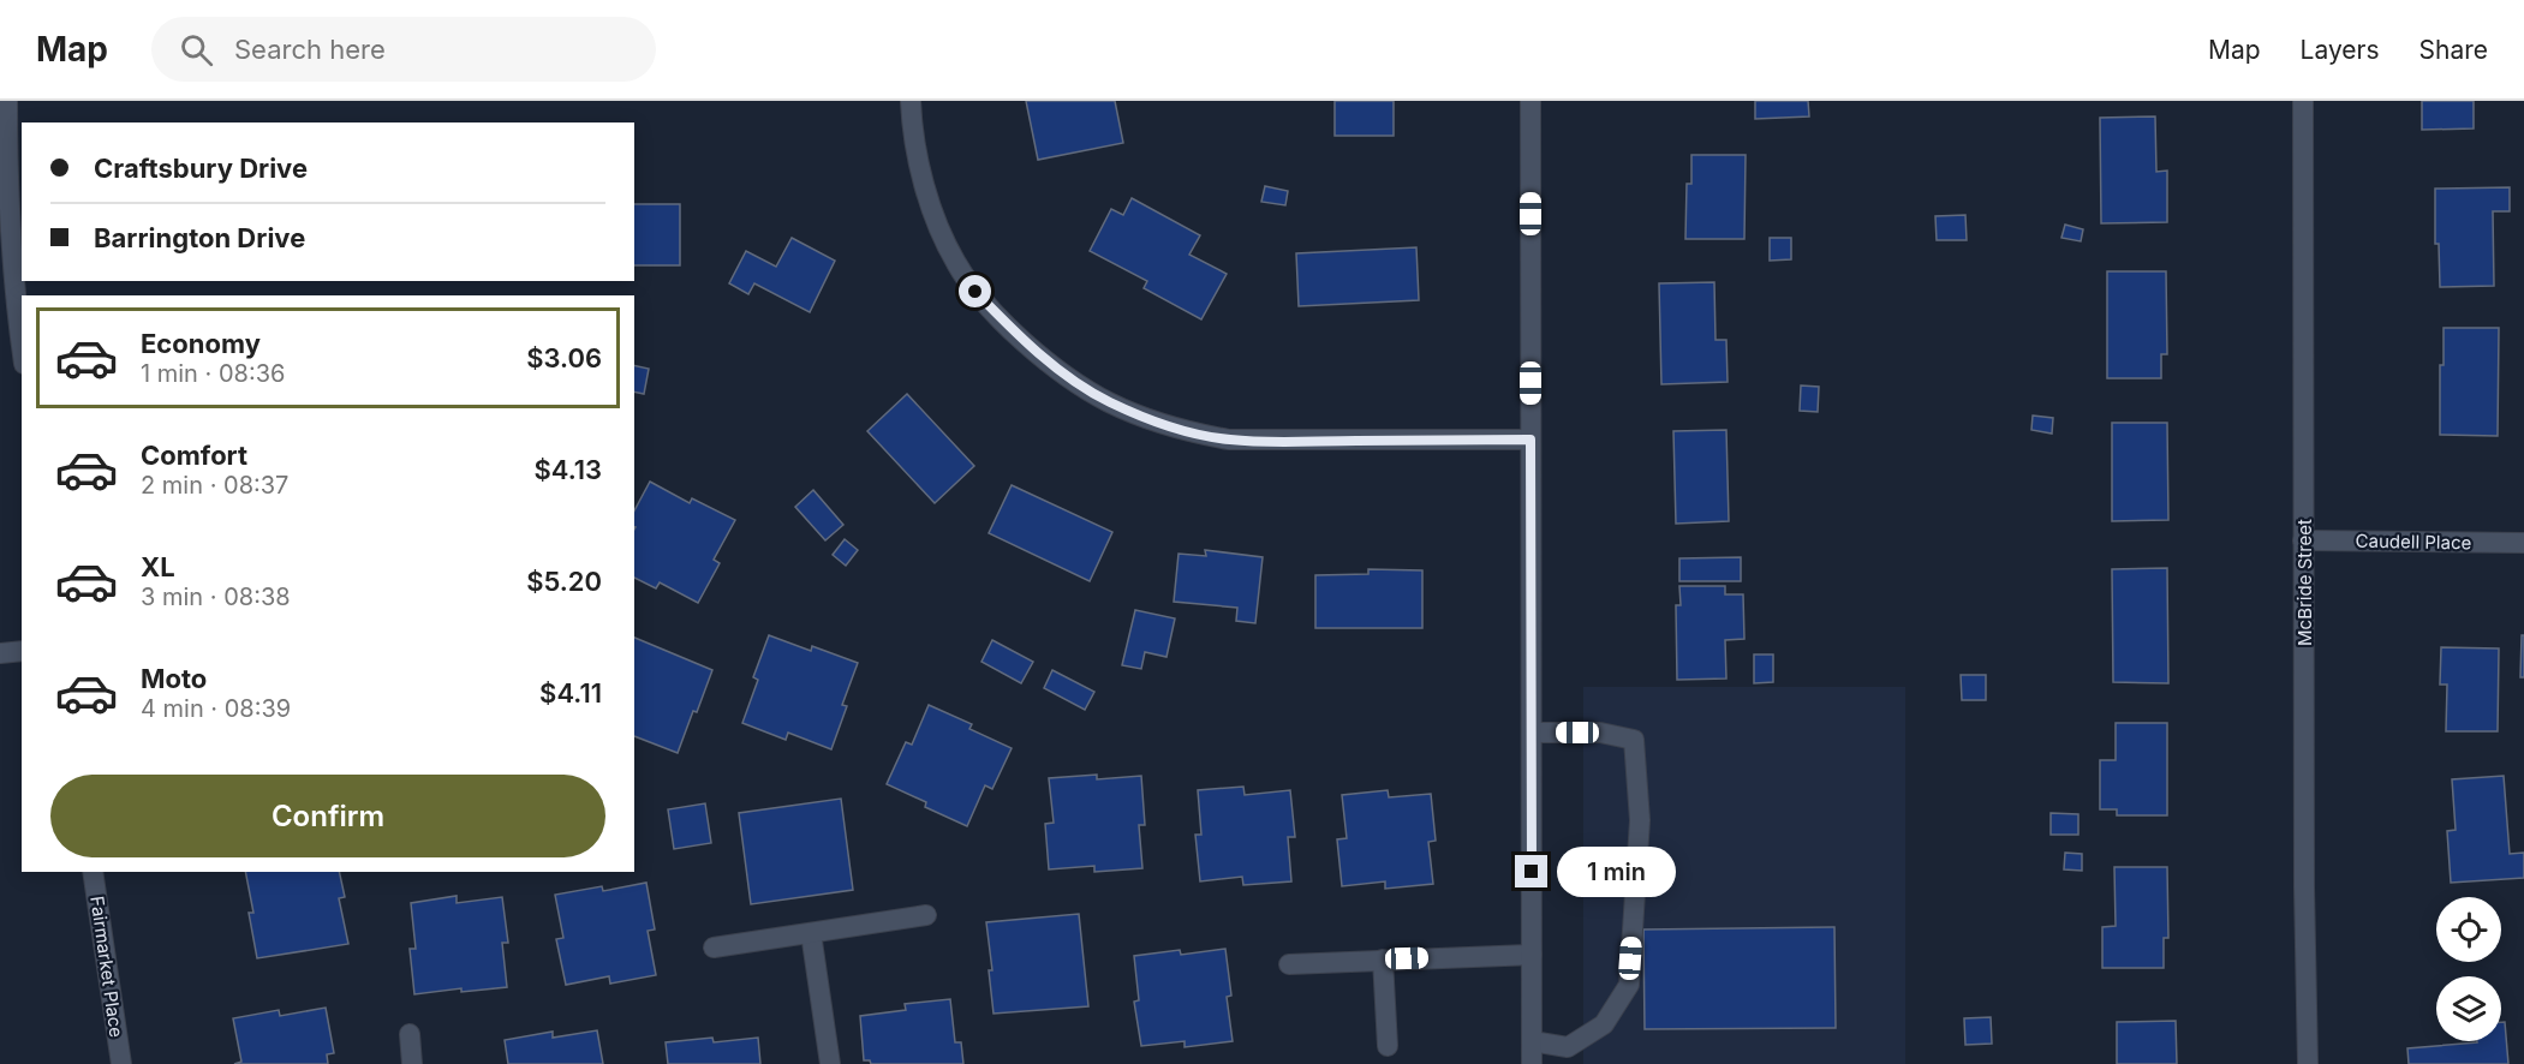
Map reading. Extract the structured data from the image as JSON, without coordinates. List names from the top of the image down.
{
  "streets": {
    "street": ["Caudell Place", "McBride Street", "Fairmarket Place"]
  },
  "crossings": [
    ["Caudell Place", "McBride Street"]
  ],
  "page": {
    "header": "Map",
    "search": "Search here",
    "nav": ["Map", "Layers", "Share"],
    "banner": ["Craftsbury Drive", "Barrington Drive"],
    "list": [
      {
        "name": "Economy",
        "note": "1 min · 08:36",
        "value": "$3.06"
      },
      {
        "name": "Comfort",
        "note": "2 min · 08:37",
        "value": "$4.13"
      },
      {
        "name": "XL",
        "note": "3 min · 08:38",
        "value": "$5.20"
      },
      {
        "name": "Moto",
        "note": "4 min · 08:39",
        "value": "$4.11"
      }
    ],
    "buttons": "Confirm",
    "bubble": "1 min"
  }
}
